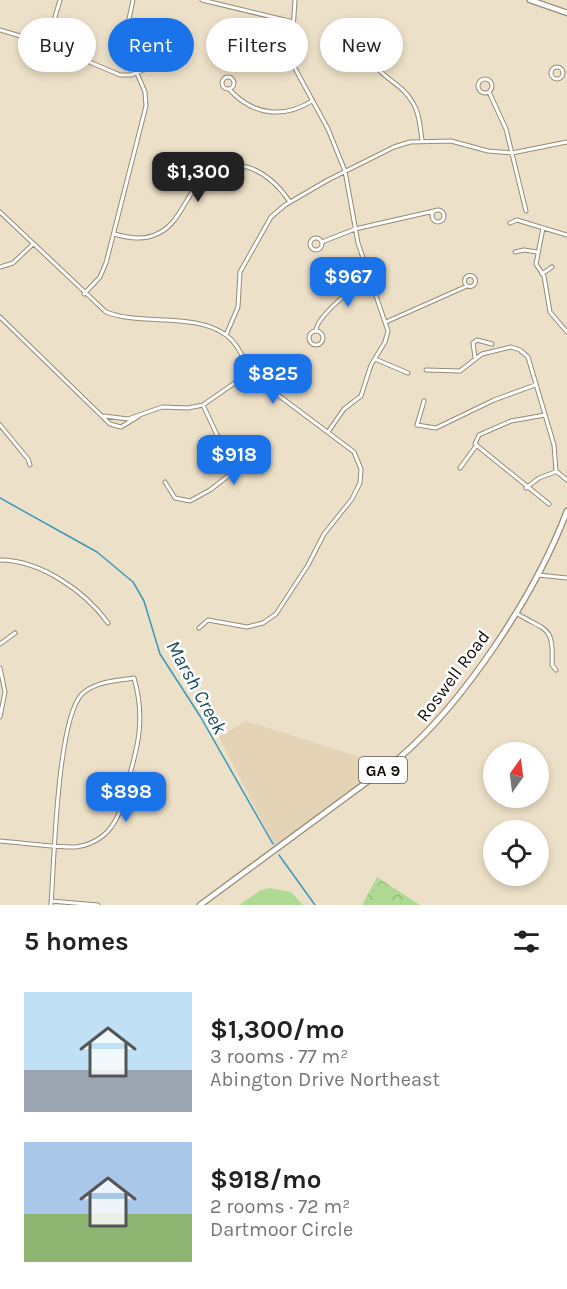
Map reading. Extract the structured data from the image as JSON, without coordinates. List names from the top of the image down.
{
  "streets": {
    "main road": ["Roswell Road", "GA 9"]
  },
  "water": ["Marsh Creek"],
  "north": "top",
  "page": {
    "chip": [
      "Buy",
      "Rent",
      "Filters",
      "New"
    ],
    "price": [
      "$1,300",
      "$967",
      "$825",
      "$918",
      "$898"
    ],
    "heading": "5 homes",
    "list": [
      {
        "name": "$1,300/mo",
        "note": "3 rooms · 77 m² · Abington Drive Northeast"
      },
      {
        "name": "$918/mo",
        "note": "2 rooms · 72 m² · Dartmoor Circle"
      }
    ]
  }
}
